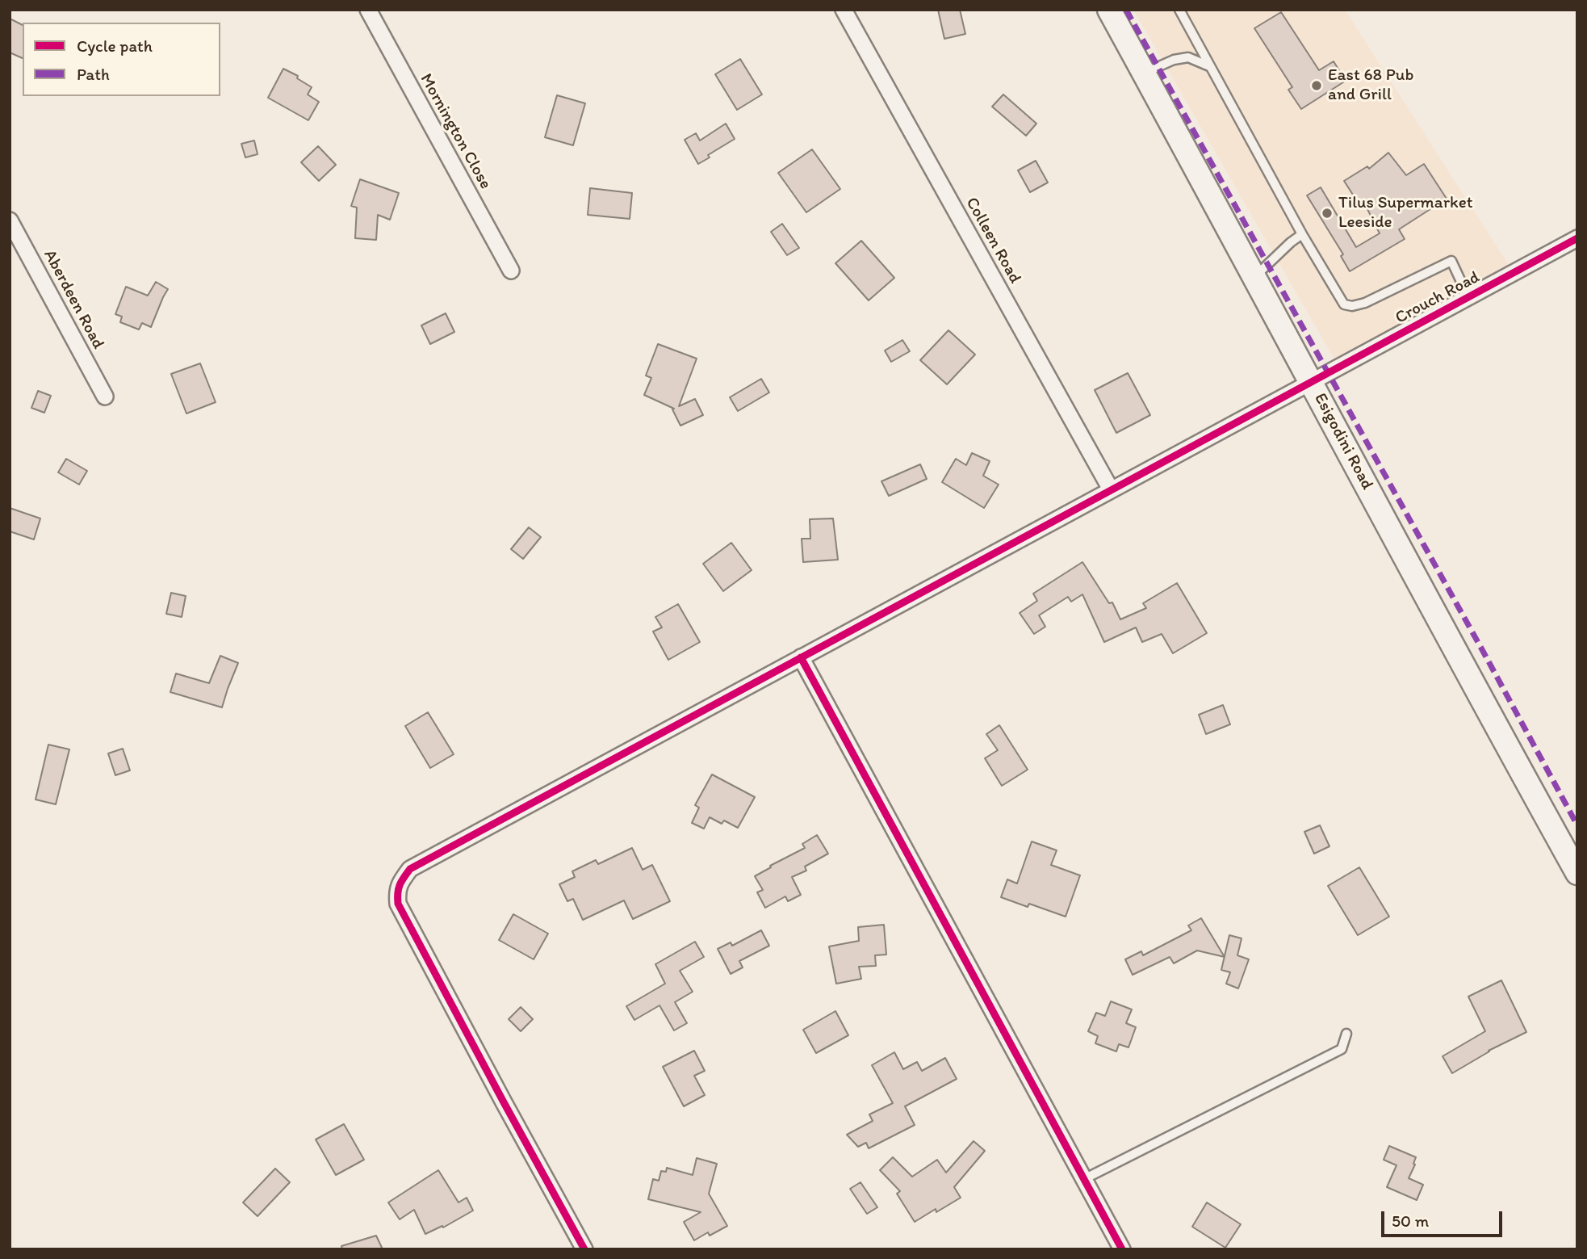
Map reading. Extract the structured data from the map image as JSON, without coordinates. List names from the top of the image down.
{
  "streets": {
    "main road": ["Esigodini Road"],
    "street": [
      "Mornington Close",
      "Colleen Road",
      "Crouch Road",
      "Aberdeen Road"
    ]
  },
  "crossings": [
    ["Colleen Road", "Crouch Road"],
    ["Crouch Road", "Esigodini Road"]
  ],
  "places": ["East 68 Pub and Grill", "Tilus Supermarket Leeside"],
  "legend": ["Cycle path", "Path"],
  "scale_bar": "50 m"
}
